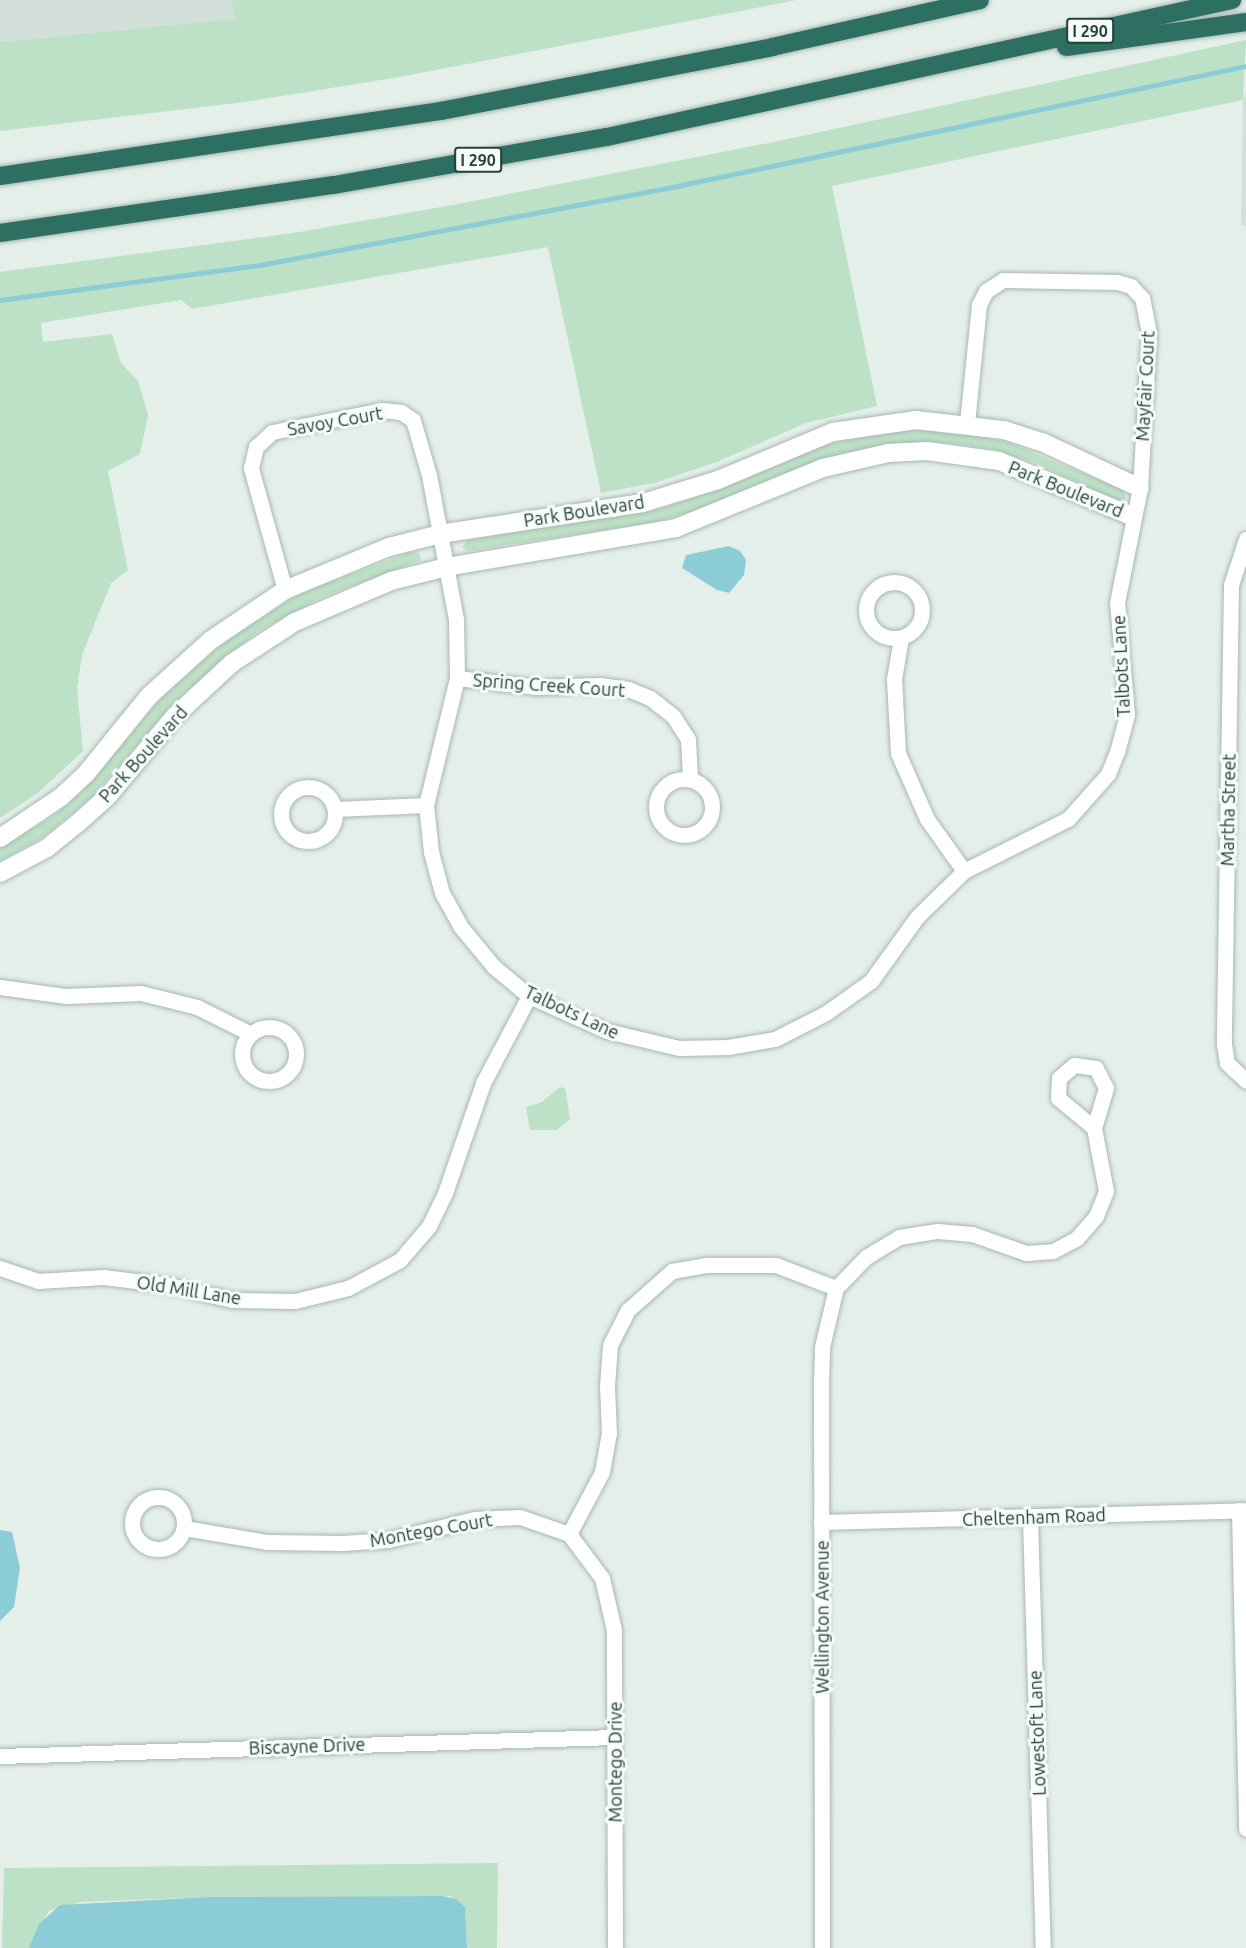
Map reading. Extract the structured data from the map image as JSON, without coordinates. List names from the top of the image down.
{
  "streets": {
    "highway": ["I 290"],
    "street": [
      "Mayfair Court",
      "Savoy Court",
      "Park Boulevard",
      "Talbots Lane",
      "Spring Creek Court",
      "Martha Street",
      "Old Mill Lane",
      "Cheltenham Road",
      "Montego Court",
      "Wellington Avenue",
      "Lowestoft Lane",
      "Biscayne Drive",
      "Montego Drive"
    ]
  },
  "crossings": [
    ["Mayfair Court", "Park Boulevard"],
    ["Savoy Court", "Park Boulevard"],
    ["Savoy Court", "Talbots Lane"],
    ["Park Boulevard", "Talbots Lane"],
    ["Talbots Lane", "Spring Creek Court"],
    ["Talbots Lane", "Old Mill Lane"],
    ["Cheltenham Road", "Wellington Avenue"],
    ["Cheltenham Road", "Lowestoft Lane"],
    ["Montego Court", "Montego Drive"],
    ["Biscayne Drive", "Montego Drive"]
  ]
}
